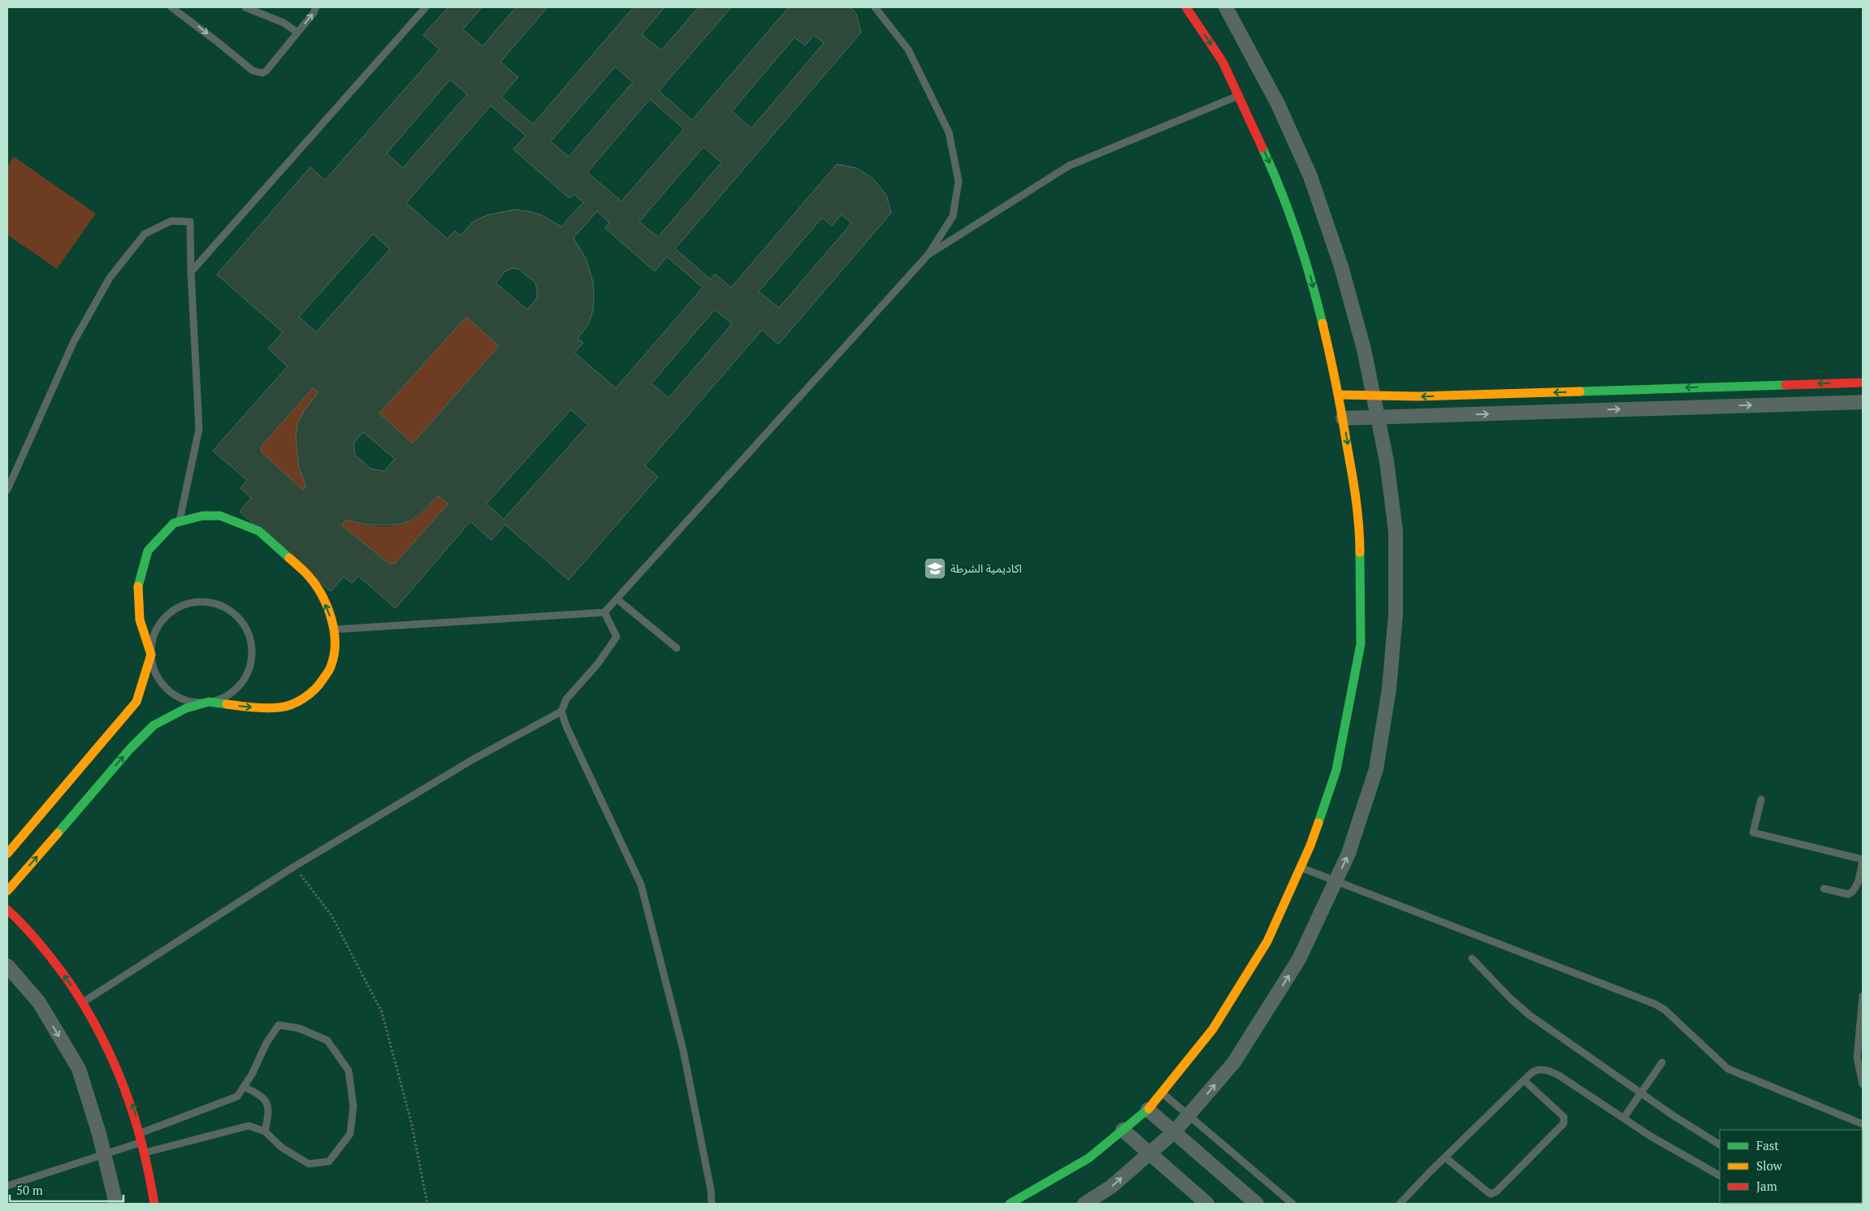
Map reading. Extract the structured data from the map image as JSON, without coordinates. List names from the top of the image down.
{
  "places": {
    "school or university": ["اكاديمية الشرطة"]
  },
  "legend": ["Fast", "Slow", "Jam"],
  "scale_bar": "50 m"
}
